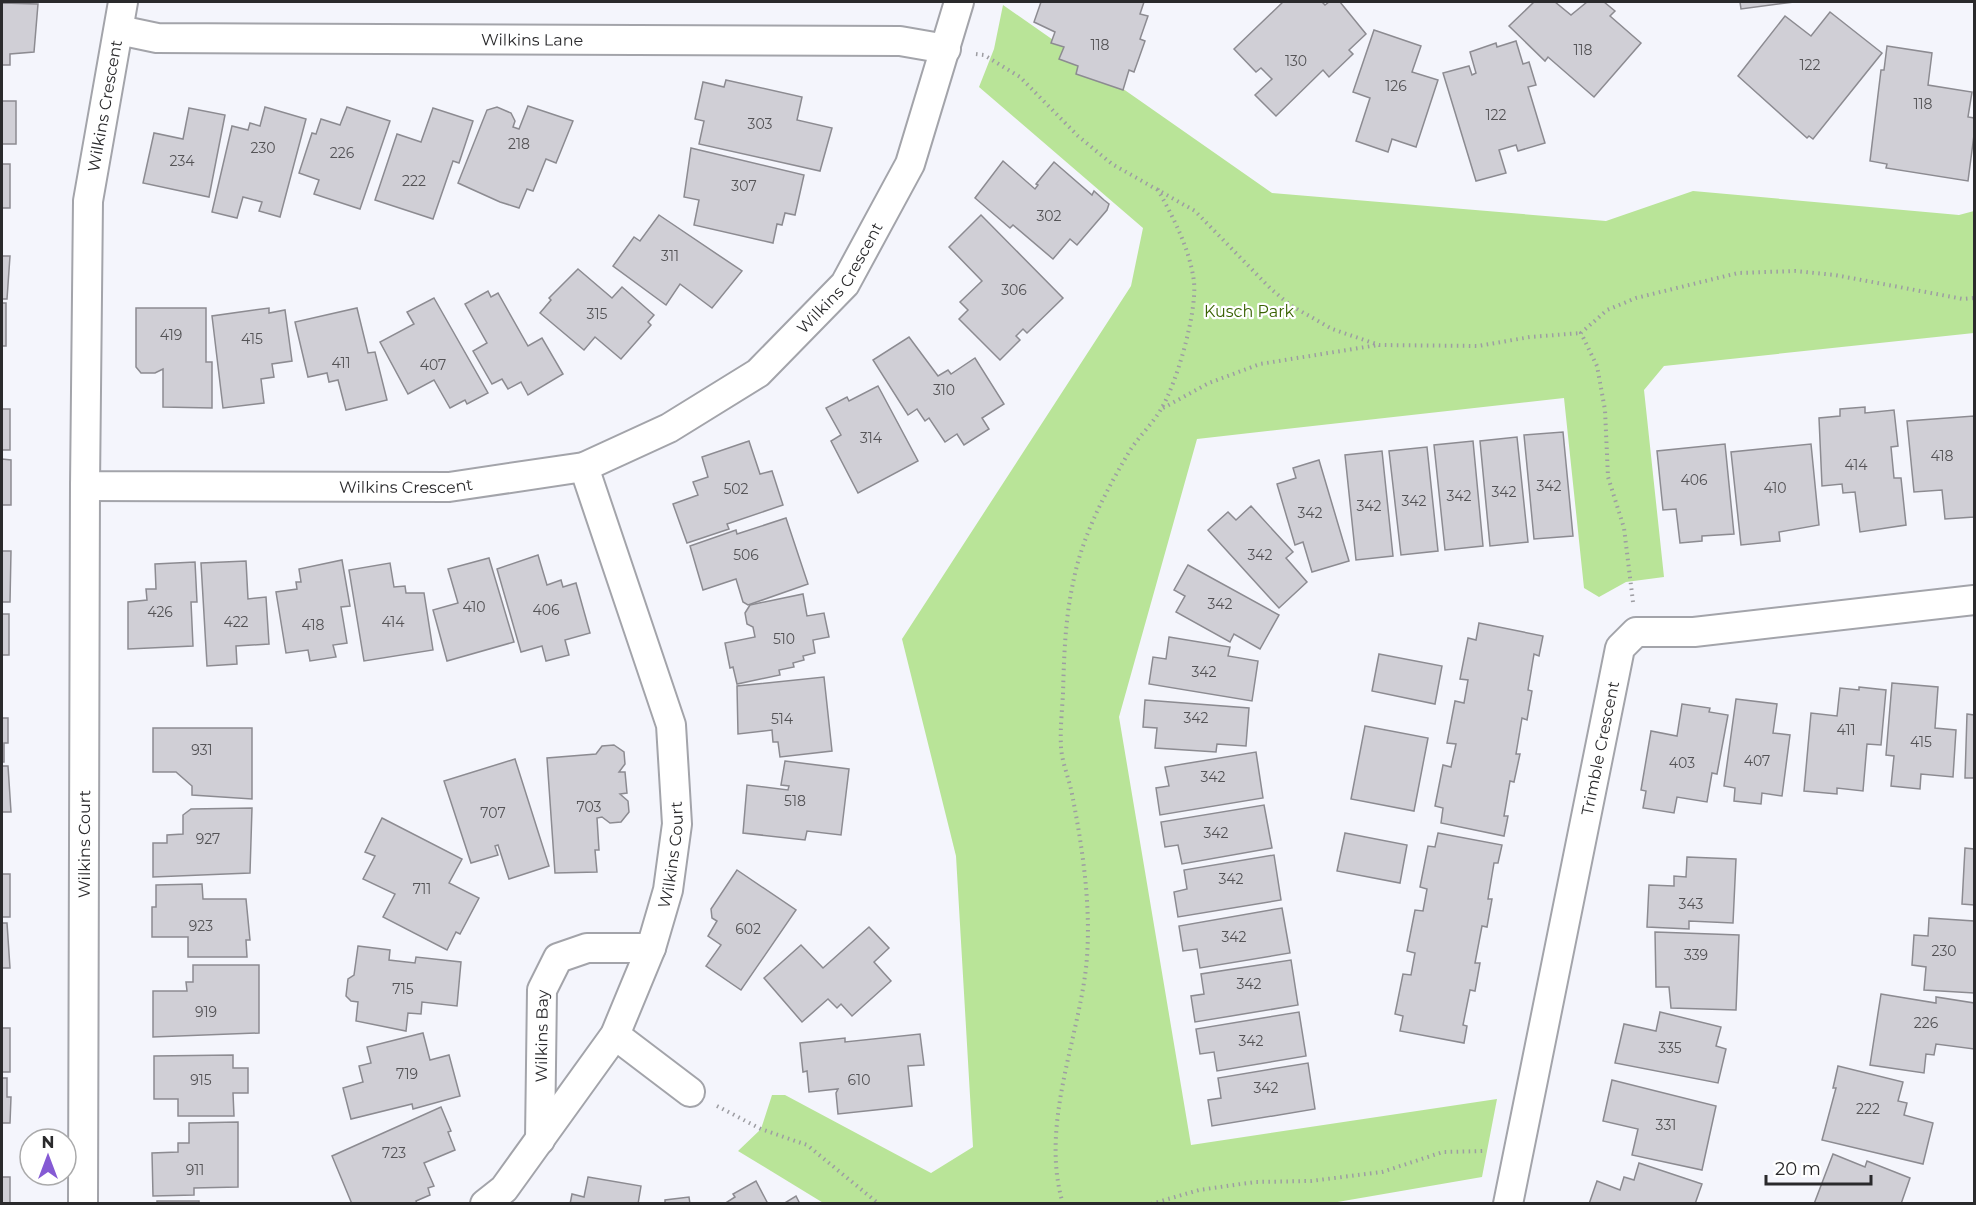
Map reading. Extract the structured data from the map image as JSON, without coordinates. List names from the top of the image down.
{
  "streets": {
    "street": [
      "Wilkins Lane",
      "Wilkins Crescent",
      "Trimble Crescent",
      "Wilkins Court",
      "Wilkins Bay"
    ]
  },
  "crossings": [
    ["Wilkins Lane", "Wilkins Crescent"],
    ["Wilkins Crescent", "Wilkins Court"],
    ["Wilkins Court", "Wilkins Bay"]
  ],
  "parks": ["Kusch Park"],
  "house_numbers": [
    "118",
    "118",
    "130",
    "122",
    "126",
    "118",
    "122",
    "303",
    "218",
    "230",
    "226",
    "234",
    "222",
    "307",
    "302",
    "311",
    "306",
    "315",
    "419",
    "415",
    "411",
    "407",
    "310",
    "314",
    "418",
    "414",
    "406",
    "342",
    "410",
    "502",
    "342",
    "342",
    "342",
    "342",
    "342",
    "506",
    "342",
    "342",
    "410",
    "406",
    "426",
    "422",
    "414",
    "418",
    "510",
    "342",
    "342",
    "514",
    "411",
    "415",
    "931",
    "407",
    "403",
    "342",
    "518",
    "703",
    "707",
    "342",
    "927",
    "342",
    "711",
    "343",
    "923",
    "602",
    "342",
    "230",
    "339",
    "342",
    "715",
    "919",
    "226",
    "342",
    "335",
    "719",
    "915",
    "610",
    "342",
    "222",
    "331",
    "723",
    "911"
  ],
  "scale_bar": "20 m",
  "north": "top"
}
